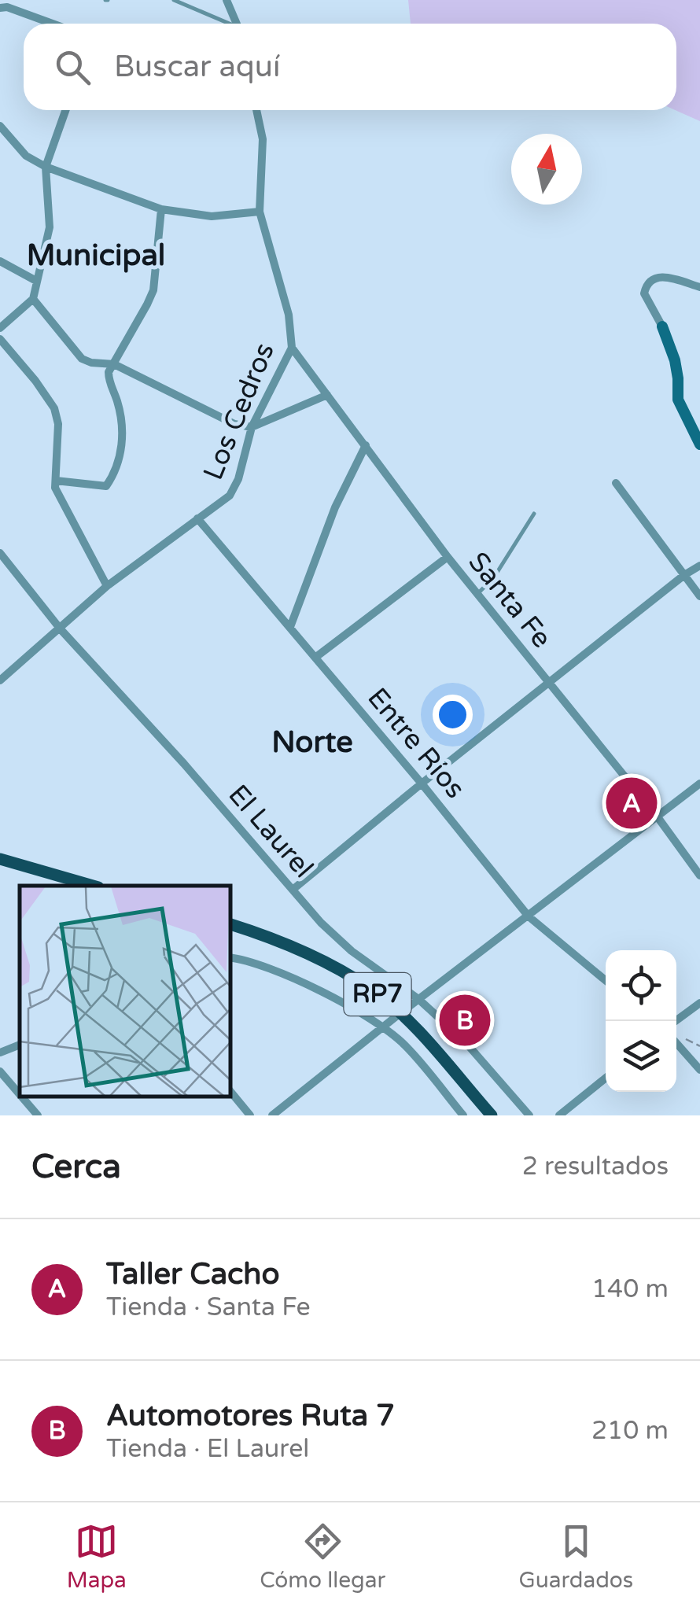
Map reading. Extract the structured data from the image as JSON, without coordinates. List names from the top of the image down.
{
  "streets": {
    "main road": ["RP7"],
    "street": [
      "Los Cedros",
      "Santa Fe",
      "Entre Ríos",
      "El Laurel"
    ]
  },
  "crossings": [
    ["Los Cedros", "Santa Fe"],
    ["Los Cedros", "Entre Ríos"],
    ["Los Cedros", "El Laurel"]
  ],
  "districts": ["Municipal", "Norte"],
  "north": "top",
  "page": {
    "search": "Buscar aquí",
    "pins": ["A", "B"],
    "heading": ["Cerca", "2 resultados"],
    "list": [
      {
        "mark": "A",
        "name": "Taller Cacho",
        "note": "Tienda · Santa Fe",
        "value": "140 m"
      },
      {
        "mark": "B",
        "name": "Automotores Ruta 7",
        "note": "Tienda · El Laurel",
        "value": "210 m"
      }
    ],
    "nav": ["Mapa", "Cómo llegar", "Guardados"]
  }
}
